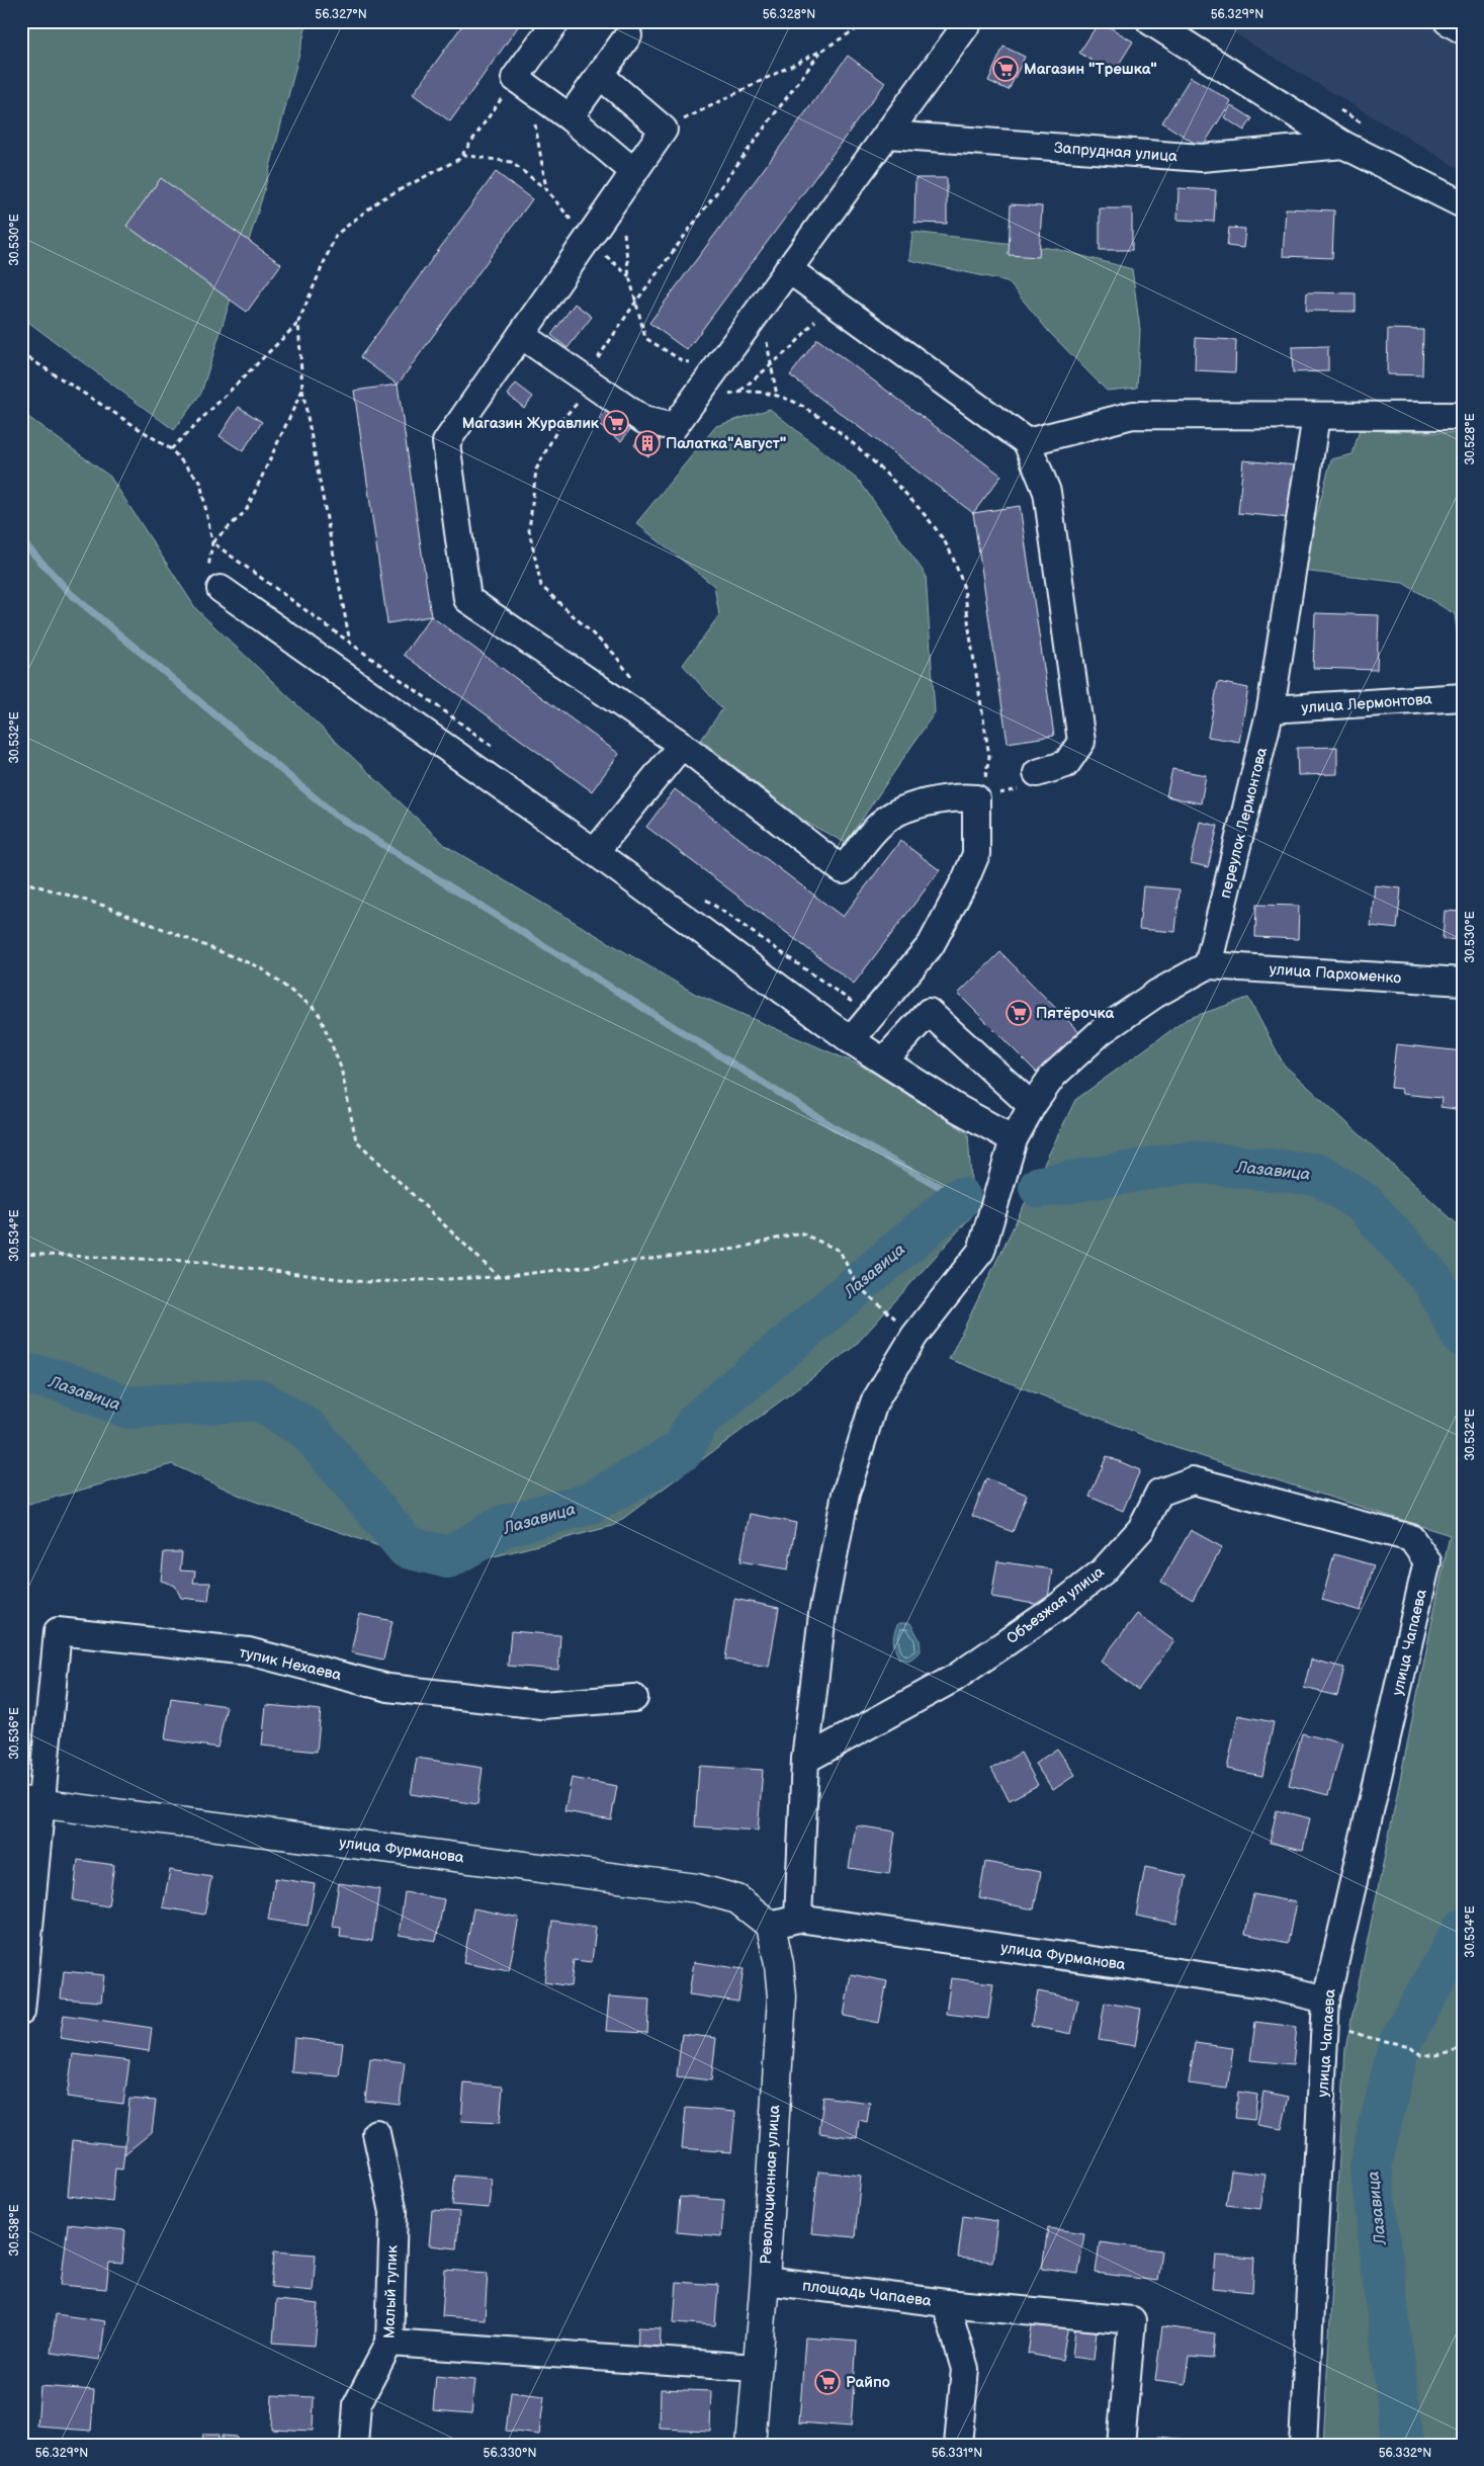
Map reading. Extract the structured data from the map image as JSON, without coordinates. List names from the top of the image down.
{
  "streets": {
    "main road": ["улица Фурманова", "Революционная улица"],
    "street": [
      "Запрудная улица",
      "улица Лермонтова",
      "переулок Лермонтова",
      "улица Пархоменко",
      "Объезжая улица",
      "улица Чапаева",
      "тупик Нехаева",
      "Малый тупик",
      "площадь Чапаева"
    ]
  },
  "crossings": [
    ["улица Лермонтова", "переулок Лермонтова"],
    ["переулок Лермонтова", "улица Пархоменко"],
    ["Объезжая улица", "улица Чапаева"],
    ["улица Чапаева", "улица Фурманова"],
    ["тупик Нехаева", "улица Фурманова"],
    ["улица Фурманова", "Революционная улица"],
    ["Революционная улица", "площадь Чапаева"]
  ],
  "water": ["Лазавица"],
  "places": {
    "supermarket": [
      "Магазин \"Трешка\"",
      "Магазин Журавлик",
      "Пятёрочка",
      "Райпо"
    ],
    "building": ["Палатка\"Август\""]
  },
  "coordinates": [
    "56.327°N",
    "56.328°N",
    "56.329°N",
    "30.530°E",
    "30.528°E",
    "30.532°E",
    "30.534°E",
    "30.536°E",
    "30.538°E",
    "56.330°N",
    "56.331°N",
    "56.332°N"
  ]
}
